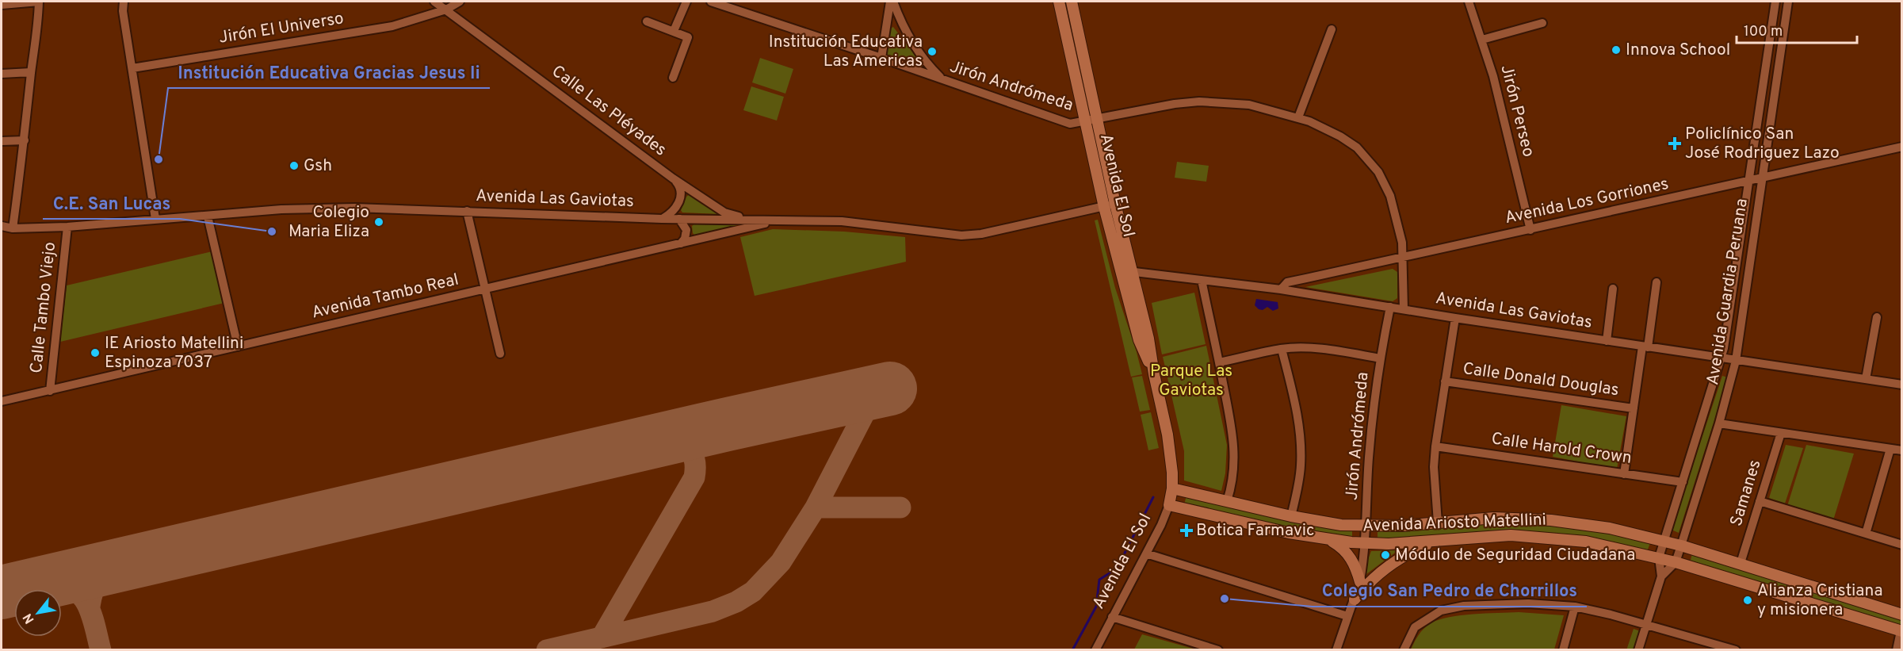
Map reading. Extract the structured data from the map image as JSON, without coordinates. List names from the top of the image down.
{
  "streets": {
    "main road": ["Avenida El Sol", "Avenida Ariosto Matellini"],
    "street": [
      "Jirón El Universo",
      "Jirón Andrómeda",
      "Calle Las Pléyades",
      "Jirón Perseo",
      "Avenida Las Gaviotas",
      "Avenida Los Gorriones",
      "Avenida Guardia Peruana",
      "Avenida Tambo Real",
      "Calle Tambo Viejo",
      "Calle Donald Douglas",
      "Calle Harold Crown",
      "Samanes"
    ]
  },
  "crossings": [
    ["Jirón El Universo", "Calle Las Pléyades"],
    ["Jirón Andrómeda", "Avenida El Sol"],
    ["Jirón Andrómeda", "Avenida Las Gaviotas"],
    ["Jirón Andrómeda", "Avenida Los Gorriones"],
    ["Jirón Andrómeda", "Avenida Ariosto Matellini"],
    ["Calle Las Pléyades", "Avenida Las Gaviotas"],
    ["Calle Las Pléyades", "Avenida Tambo Real"],
    ["Jirón Perseo", "Avenida Los Gorriones"],
    ["Avenida El Sol", "Avenida Las Gaviotas"],
    ["Avenida El Sol", "Avenida Ariosto Matellini"],
    ["Avenida Las Gaviotas", "Avenida Los Gorriones"],
    ["Avenida Las Gaviotas", "Avenida Guardia Peruana"],
    ["Avenida Las Gaviotas", "Avenida Tambo Real"],
    ["Avenida Las Gaviotas", "Calle Tambo Viejo"],
    ["Avenida Los Gorriones", "Avenida Guardia Peruana"],
    ["Avenida Guardia Peruana", "Calle Harold Crown"],
    ["Avenida Guardia Peruana", "Avenida Ariosto Matellini"],
    ["Avenida Tambo Real", "Calle Tambo Viejo"],
    ["Samanes", "Avenida Ariosto Matellini"]
  ],
  "parks": ["Parque Las Gaviotas"],
  "places": {
    "other": [
      "Innova School",
      "Institución Educativa Las Americas",
      "Institución Educativa Gracias Jesus Ii",
      "Gsh",
      "Colegio Maria Eliza",
      "C.E. San Lucas",
      "IE Ariosto Matellini Espinoza 7037",
      "Módulo de Seguridad Ciudadana",
      "Colegio San Pedro de Chorrillos",
      "Alianza Cristiana y misionera"
    ],
    "health": ["Policlínico San José Rodriguez Lazo", "Botica Farmavic"]
  },
  "scale_bar": "100 m",
  "north": "bottom left"
}
